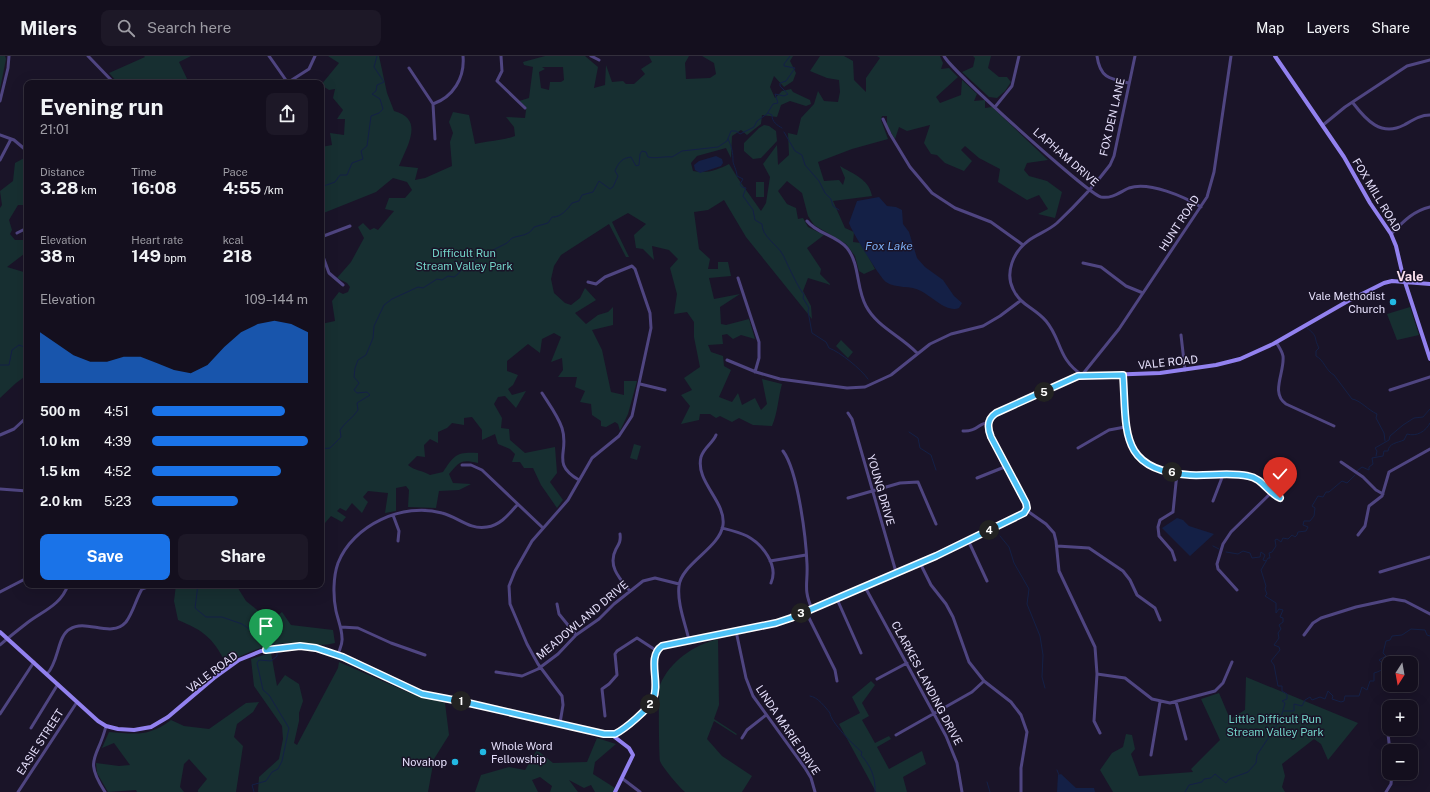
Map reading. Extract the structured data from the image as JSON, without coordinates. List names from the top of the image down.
{
  "streets": {
    "main road": ["FOX MILL ROAD", "VALE ROAD"],
    "street": [
      "FOX DEN LANE",
      "LAPHAM DRIVE",
      "HUNT ROAD",
      "YOUNG DRIVE",
      "MEADOWLAND DRIVE",
      "CLARKES LANDING DRIVE",
      "LINDA MARIE DRIVE",
      "EASIE STREET"
    ]
  },
  "crossings": [
    ["FOX DEN LANE", "LAPHAM DRIVE"],
    ["FOX DEN LANE", "HUNT ROAD"],
    ["FOX DEN LANE", "VALE ROAD"],
    ["LAPHAM DRIVE", "HUNT ROAD"],
    ["FOX MILL ROAD", "VALE ROAD"],
    ["HUNT ROAD", "VALE ROAD"]
  ],
  "districts": ["Vale"],
  "water": ["Fox Lake"],
  "parks": ["Difficult Run Stream Valley Park", "Little Difficult Run Stream Valley Park"],
  "places": ["Vale Methodist Church", "Whole Word Fellowship", "Novahop"],
  "north": "bottom",
  "page": {
    "header": "Milers",
    "search": "Search here",
    "nav": ["Map", "Layers", "Share"],
    "heading": ["Evening run", "21:01"],
    "stats": [
      ["Distance", "3.28 km"],
      ["Time", "16:08"],
      ["Pace", "4:55 /km"],
      ["Elevation", "38 m"],
      ["Heart rate", "149 bpm"],
      ["kcal", "218"]
    ],
    "chart": ["Elevation", "109–144 m"],
    "pins": [
      "5",
      "6",
      "4",
      "3",
      "1",
      "2"
    ],
    "list": [
      {
        "name": "500 m",
        "note": "4:51"
      },
      {
        "name": "1.0 km",
        "note": "4:39"
      },
      {
        "name": "1.5 km",
        "note": "4:52"
      },
      {
        "name": "2.0 km",
        "note": "5:23"
      }
    ],
    "buttons": ["Save", "Share"],
    "map_buttons": ["+", "−"]
  }
}
